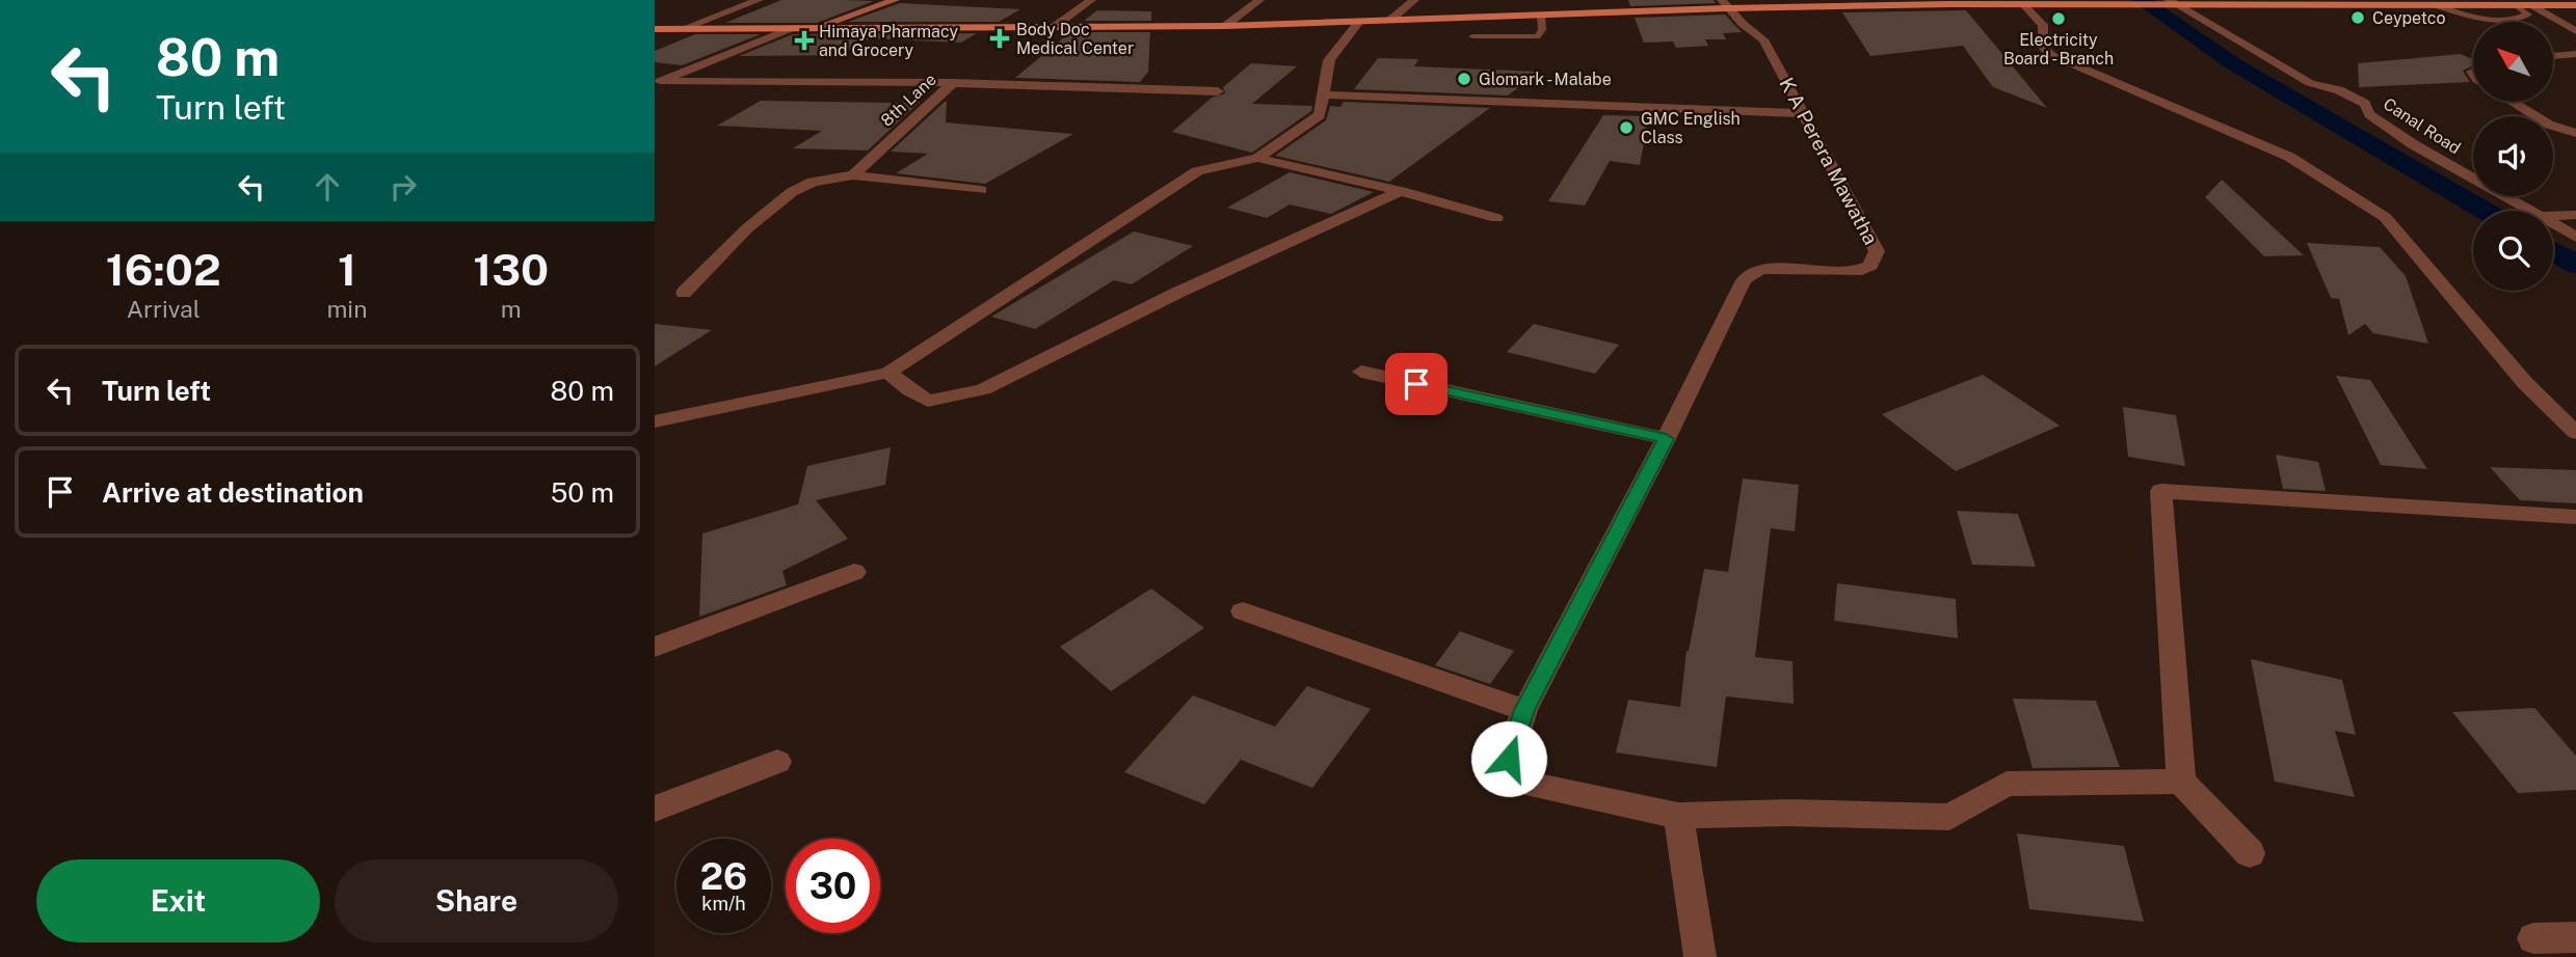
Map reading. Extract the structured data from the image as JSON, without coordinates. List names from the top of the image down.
{
  "streets": {
    "street": ["8th Lane", "Canal Road", "K A Perera Mawatha"]
  },
  "places": {
    "other": [
      "Ceypetco",
      "Electricity Board - Branch",
      "Glomark - Malabe",
      "GMC English Class"
    ],
    "health": ["Body Doc Medical Center", "Himaya Pharmacy and Grocery"]
  },
  "north": "top left",
  "page": {
    "turn": ["80 m", "Turn left"],
    "eta": [
      "16:02",
      "Arrival",
      "1",
      "min",
      "130",
      "m"
    ],
    "list": [
      {
        "name": "Turn left",
        "value": "80 m"
      },
      {
        "name": "Arrive at destination",
        "value": "50 m"
      }
    ],
    "speed": "26 km/h",
    "limit": "30",
    "buttons": ["Exit", "Share"]
  }
}
